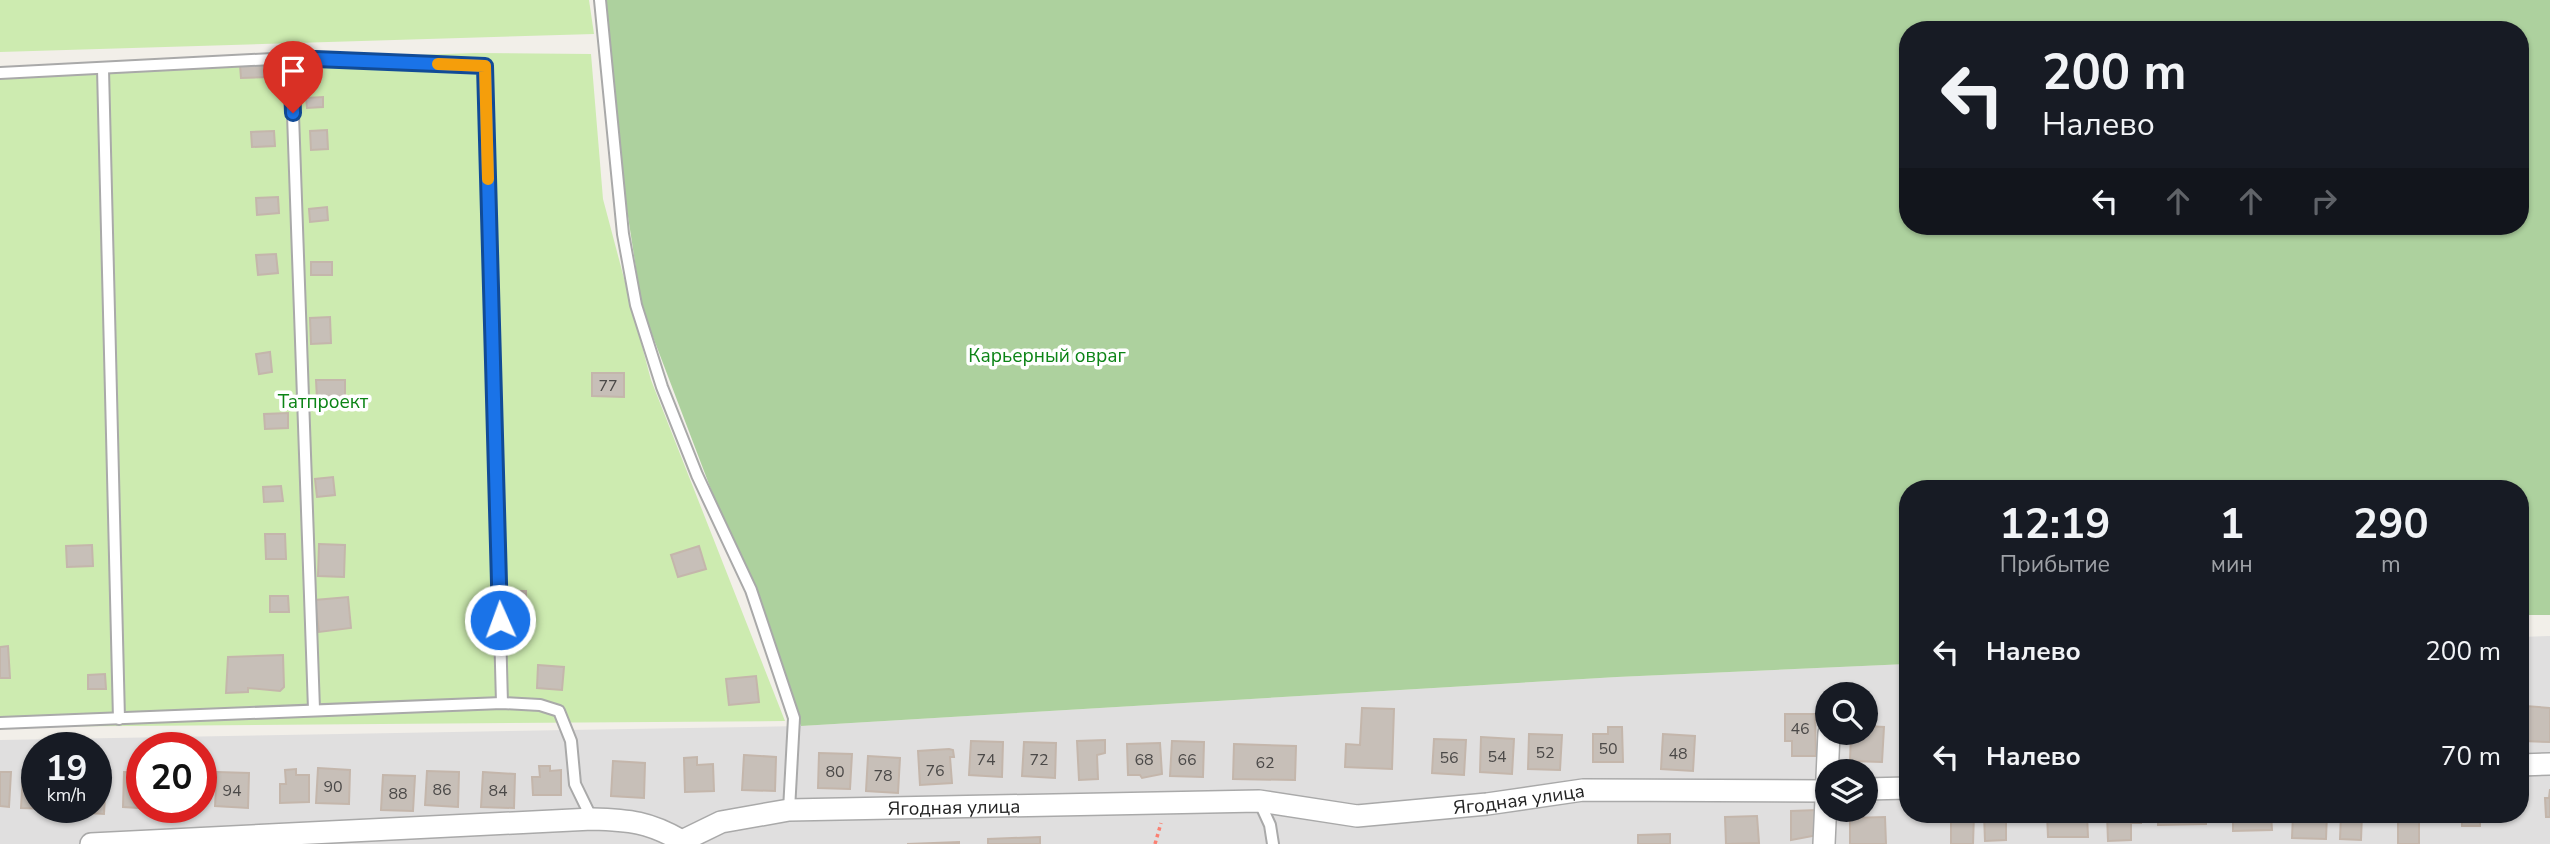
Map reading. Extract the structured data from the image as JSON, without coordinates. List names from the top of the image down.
{
  "streets": {
    "street": ["Ягодная улица"]
  },
  "parks": ["Карьерный овраг", "Татпроект"],
  "house_numbers": [
    "77",
    "46",
    "50",
    "52",
    "48",
    "54",
    "56",
    "74",
    "72",
    "68",
    "66",
    "62",
    "76",
    "80",
    "78",
    "90",
    "86",
    "94",
    "84",
    "88"
  ],
  "page": {
    "turn": ["200 m", "Налево"],
    "eta": [
      "12:19",
      "Прибытие",
      "1",
      "мин",
      "290",
      "m"
    ],
    "list": [
      {
        "name": "Налево",
        "value": "200 m"
      },
      {
        "name": "Налево",
        "value": "70 m"
      }
    ],
    "speed": "19 km/h",
    "limit": "20"
  }
}
